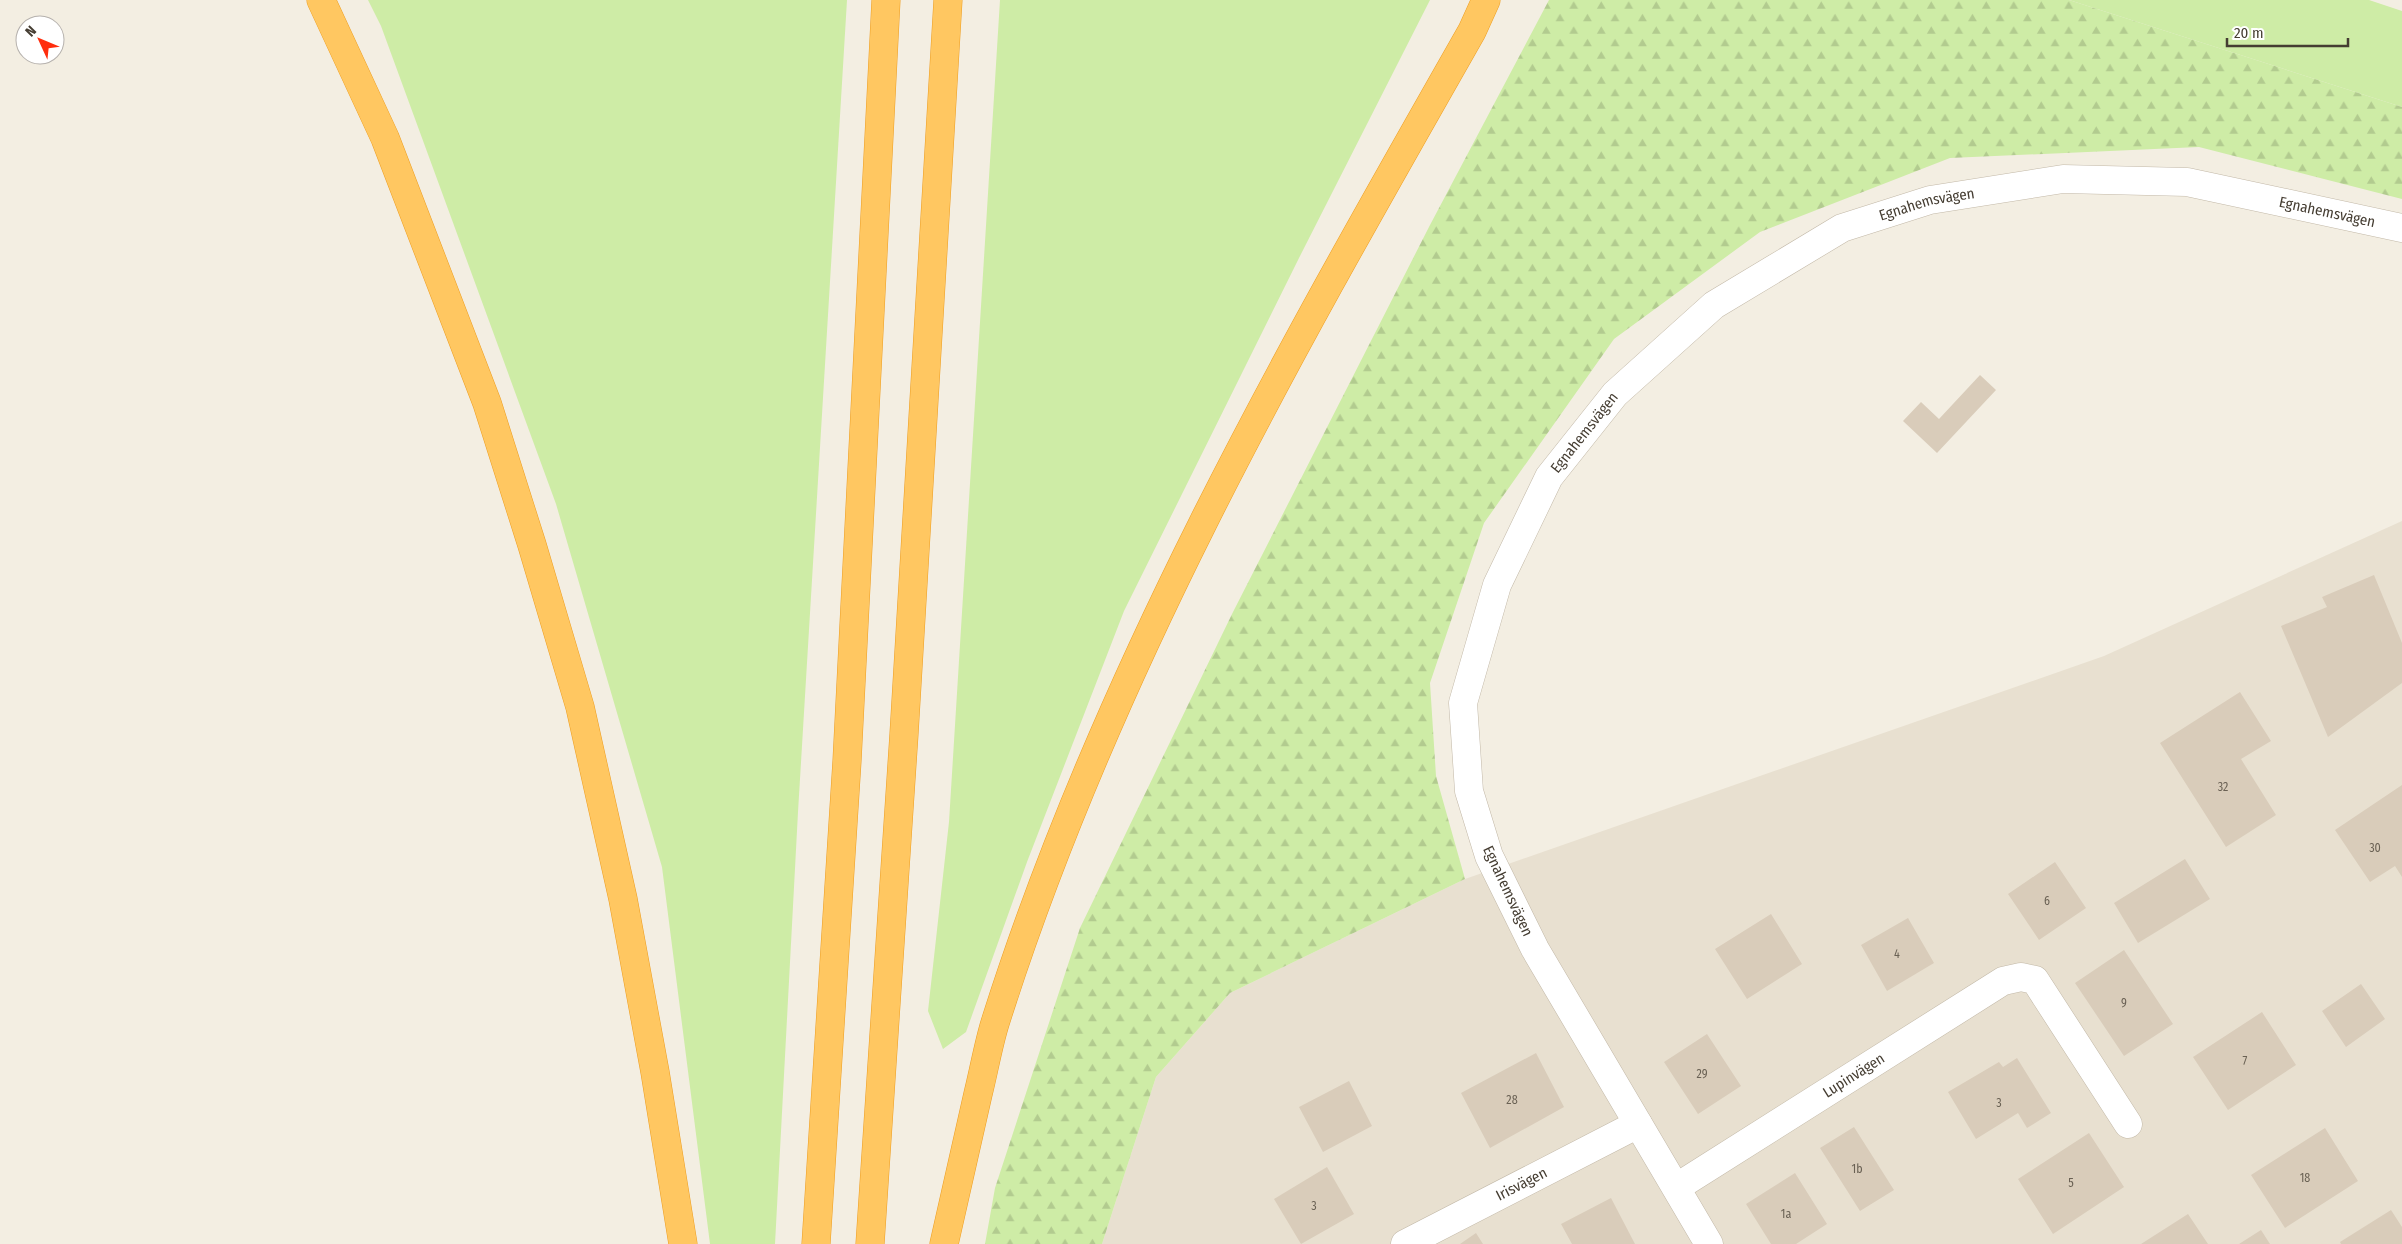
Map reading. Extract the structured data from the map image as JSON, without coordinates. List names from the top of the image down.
{
  "streets": {
    "street": ["Egnahemsvägen", "Lupinvägen", "Irisvägen"]
  },
  "crossings": [
    ["Egnahemsvägen", "Lupinvägen"],
    ["Egnahemsvägen", "Irisvägen"]
  ],
  "house_numbers": [
    "32",
    "30",
    "6",
    "4",
    "9",
    "7",
    "29",
    "28",
    "3",
    "1b",
    "18",
    "5",
    "3",
    "1a"
  ],
  "scale_bar": "20 m",
  "north": "top left"
}
